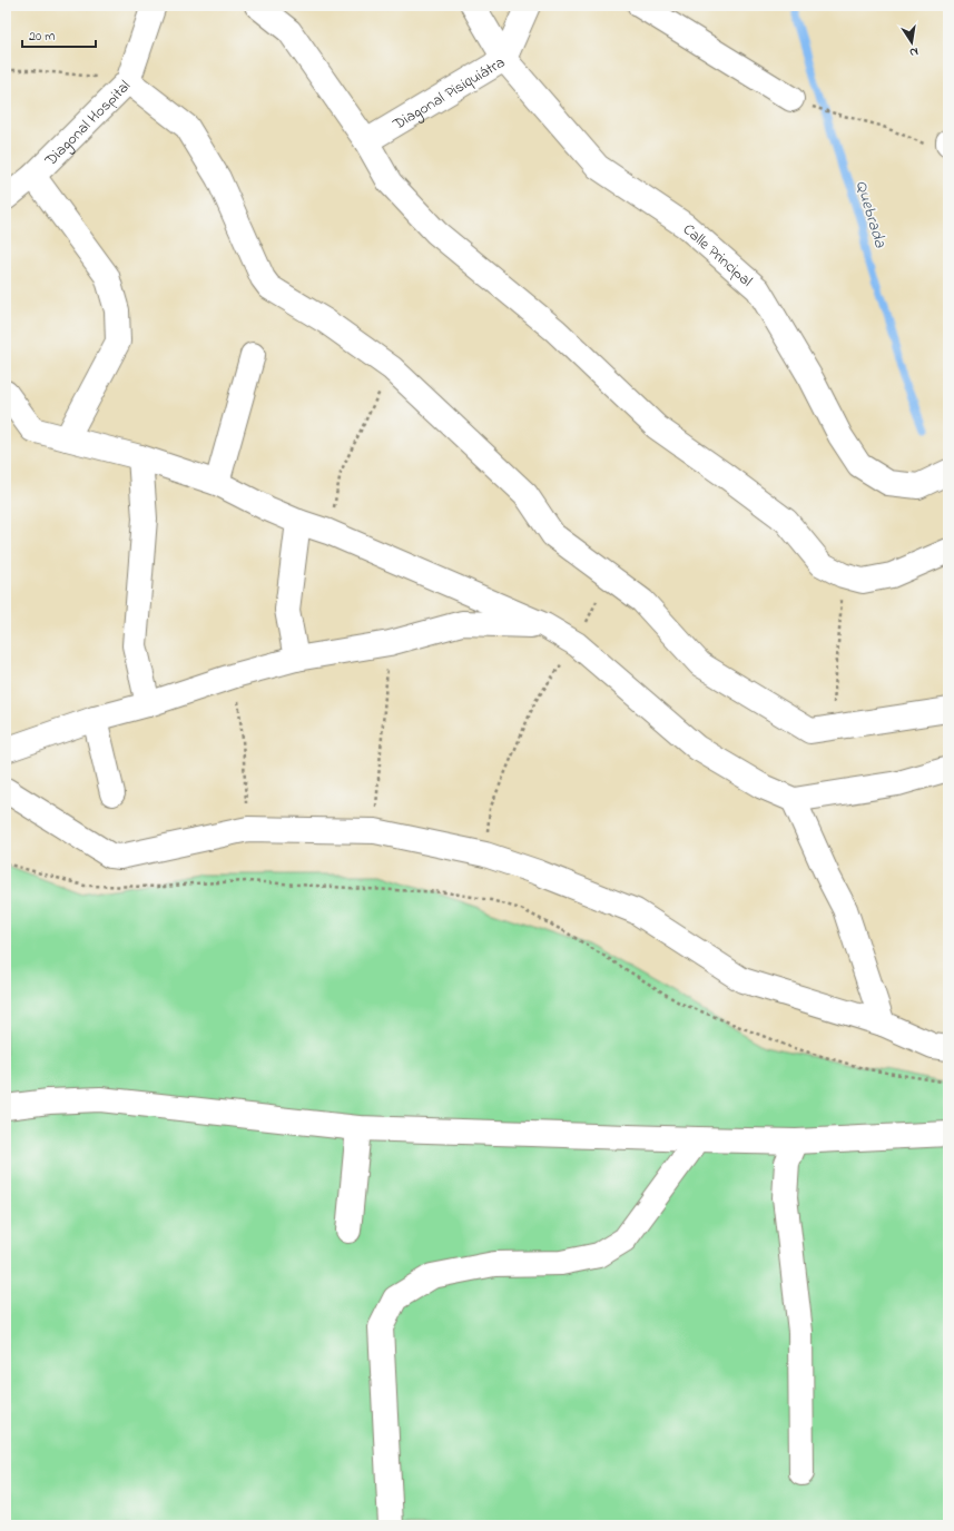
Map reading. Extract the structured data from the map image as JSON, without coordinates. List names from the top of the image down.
{
  "streets": {
    "street": ["Diagonal Pisiquiátra", "Diagonal Hospital", "Calle Principal"]
  },
  "crossings": [
    ["Diagonal Pisiquiátra", "Calle Principal"]
  ],
  "water": ["Quebrada"],
  "scale_bar": "20 m",
  "north": "bottom"
}
